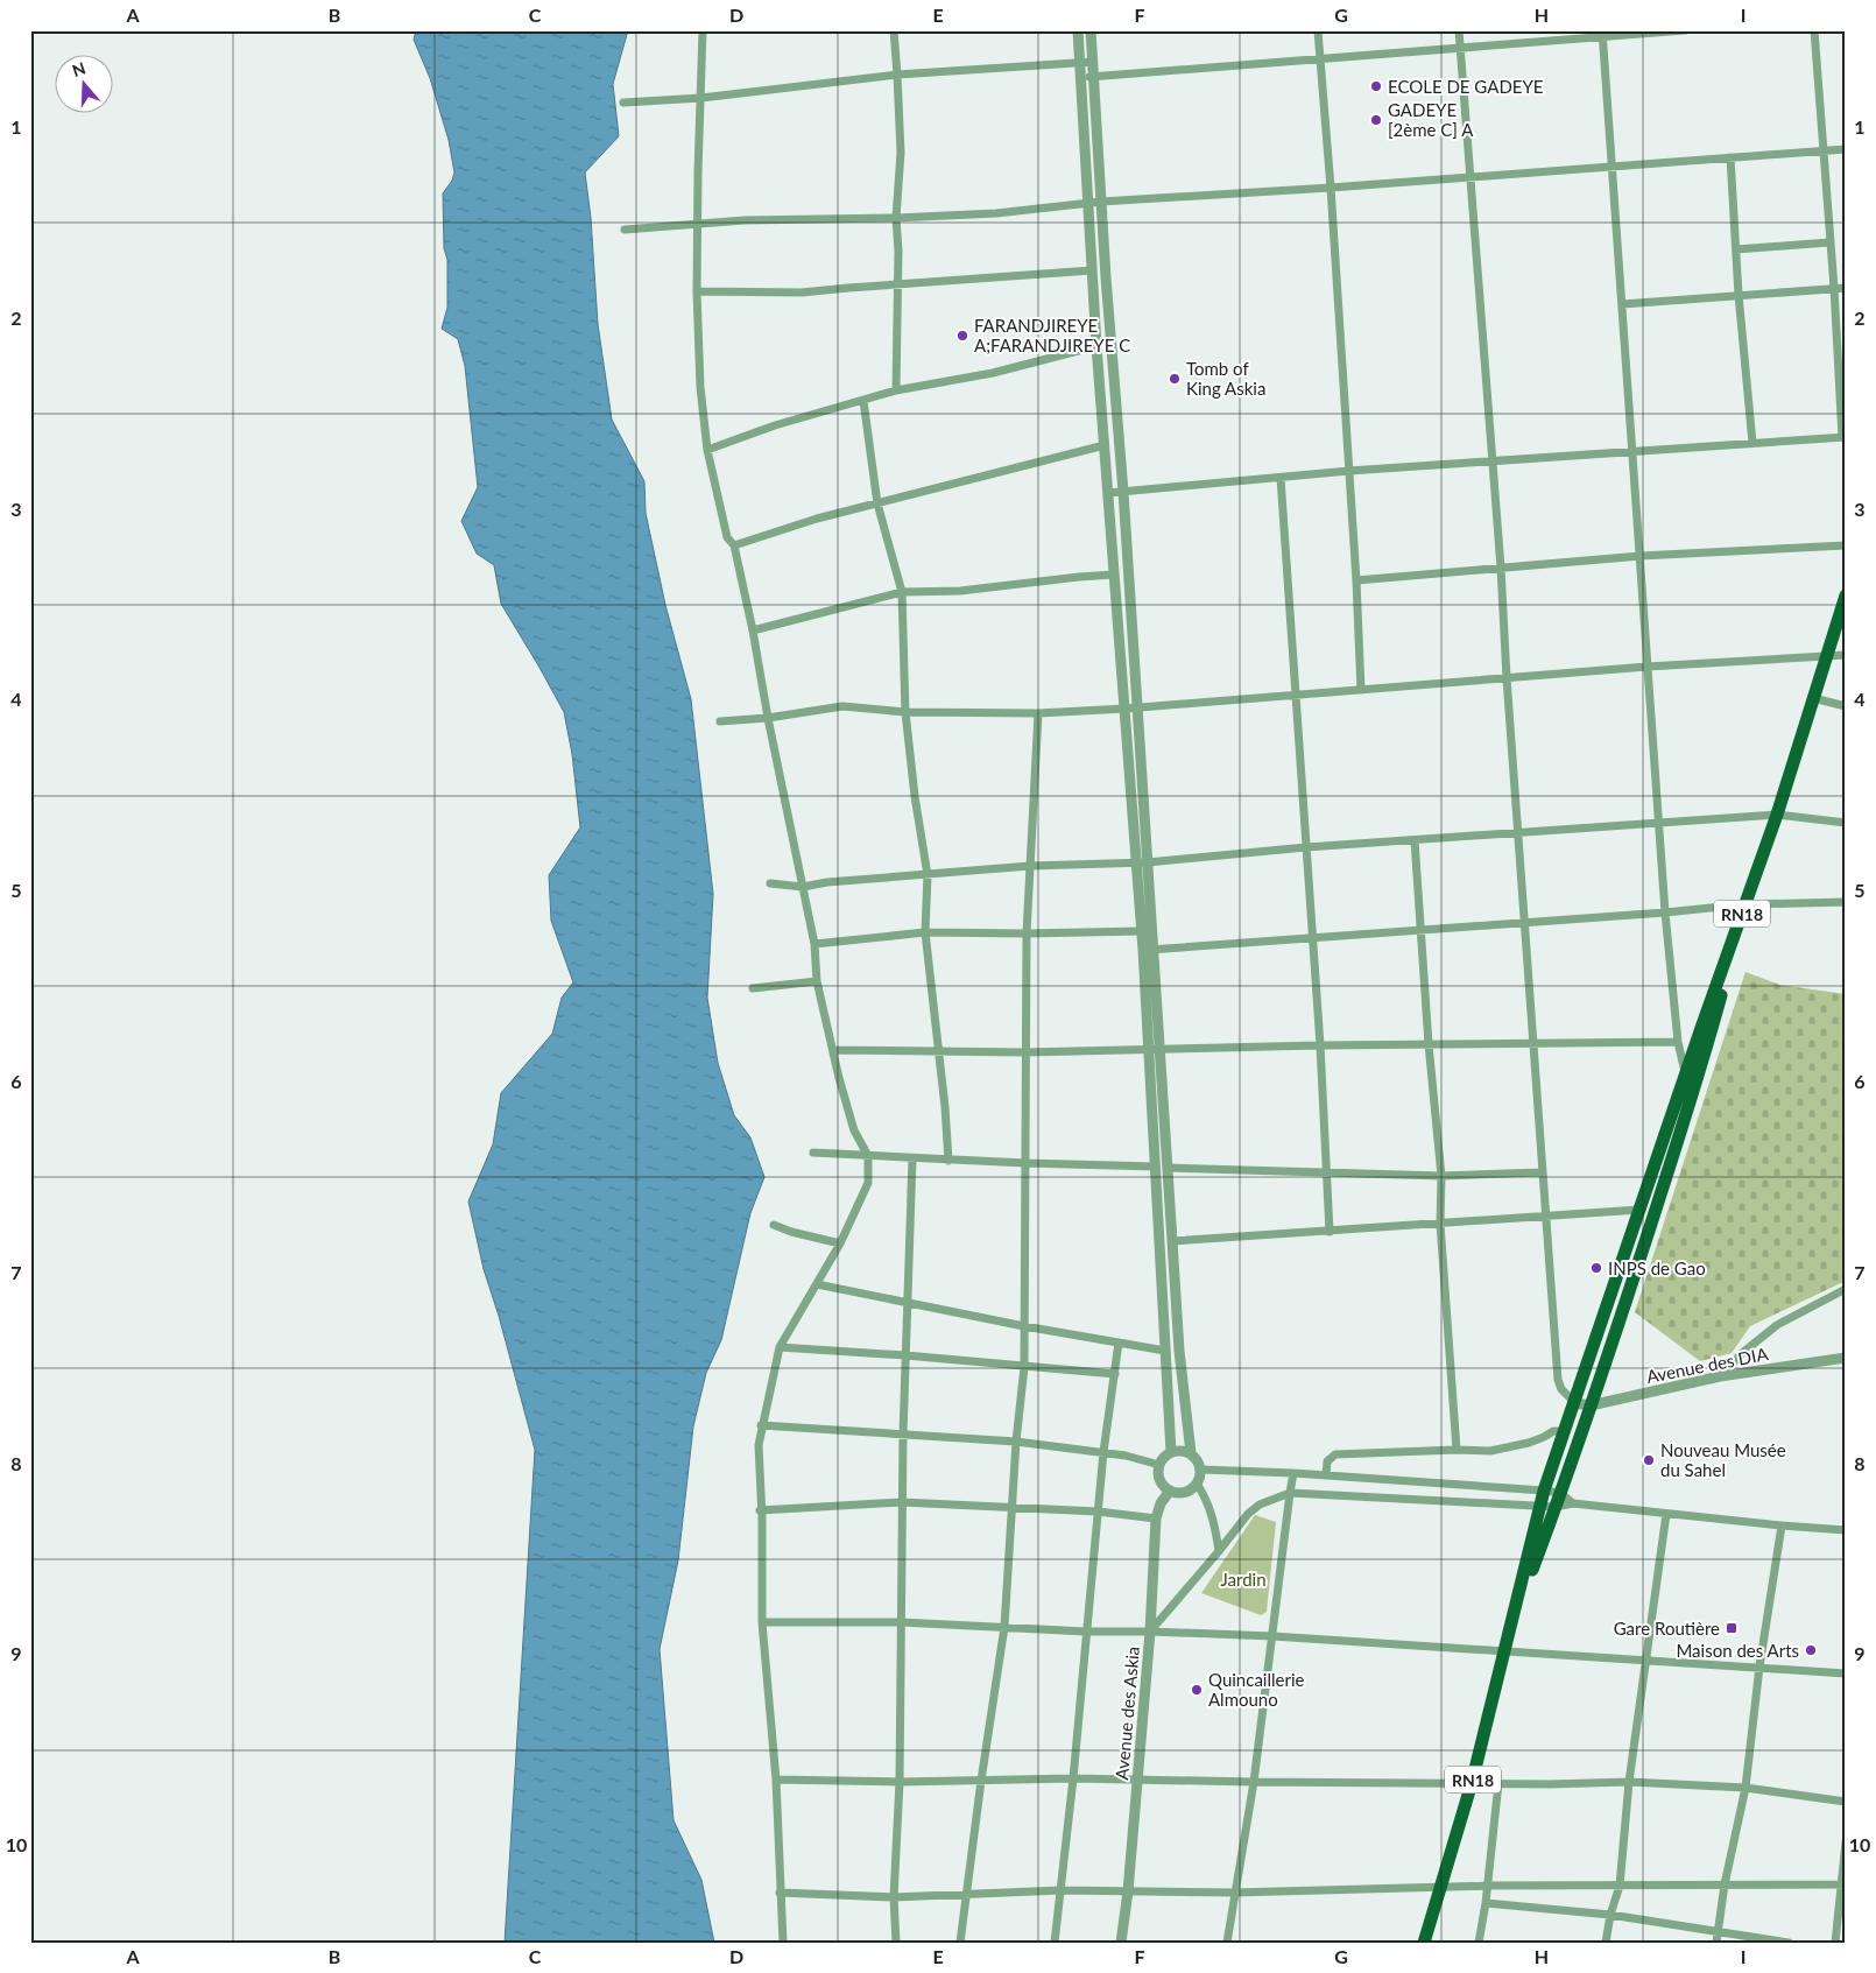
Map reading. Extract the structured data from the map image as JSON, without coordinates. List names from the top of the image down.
{
  "streets": {
    "main road": ["RN18"],
    "street": ["Avenue des DIA", "Avenue des Askia"]
  },
  "crossings": [
    ["RN18", "Avenue des DIA"]
  ],
  "parks": ["Jardin"],
  "places": {
    "other": [
      "ECOLE DE GADEYE",
      "GADEYE [2ème C] A",
      "FARANDJIREYE A;FARANDJIREYE C",
      "Tomb of King Askia",
      "INPS de Gao",
      "Nouveau Musée du Sahel",
      "Maison des Arts",
      "Quincaillerie Almouno"
    ],
    "transit": ["Gare Routière"]
  },
  "north": "top",
  "grid": {
    "columns": [
      "A",
      "B",
      "C",
      "D",
      "E",
      "F",
      "G",
      "H",
      "I"
    ],
    "rows": [
      "1",
      "2",
      "3",
      "4",
      "5",
      "6",
      "7",
      "8",
      "9",
      "10"
    ]
  }
}
